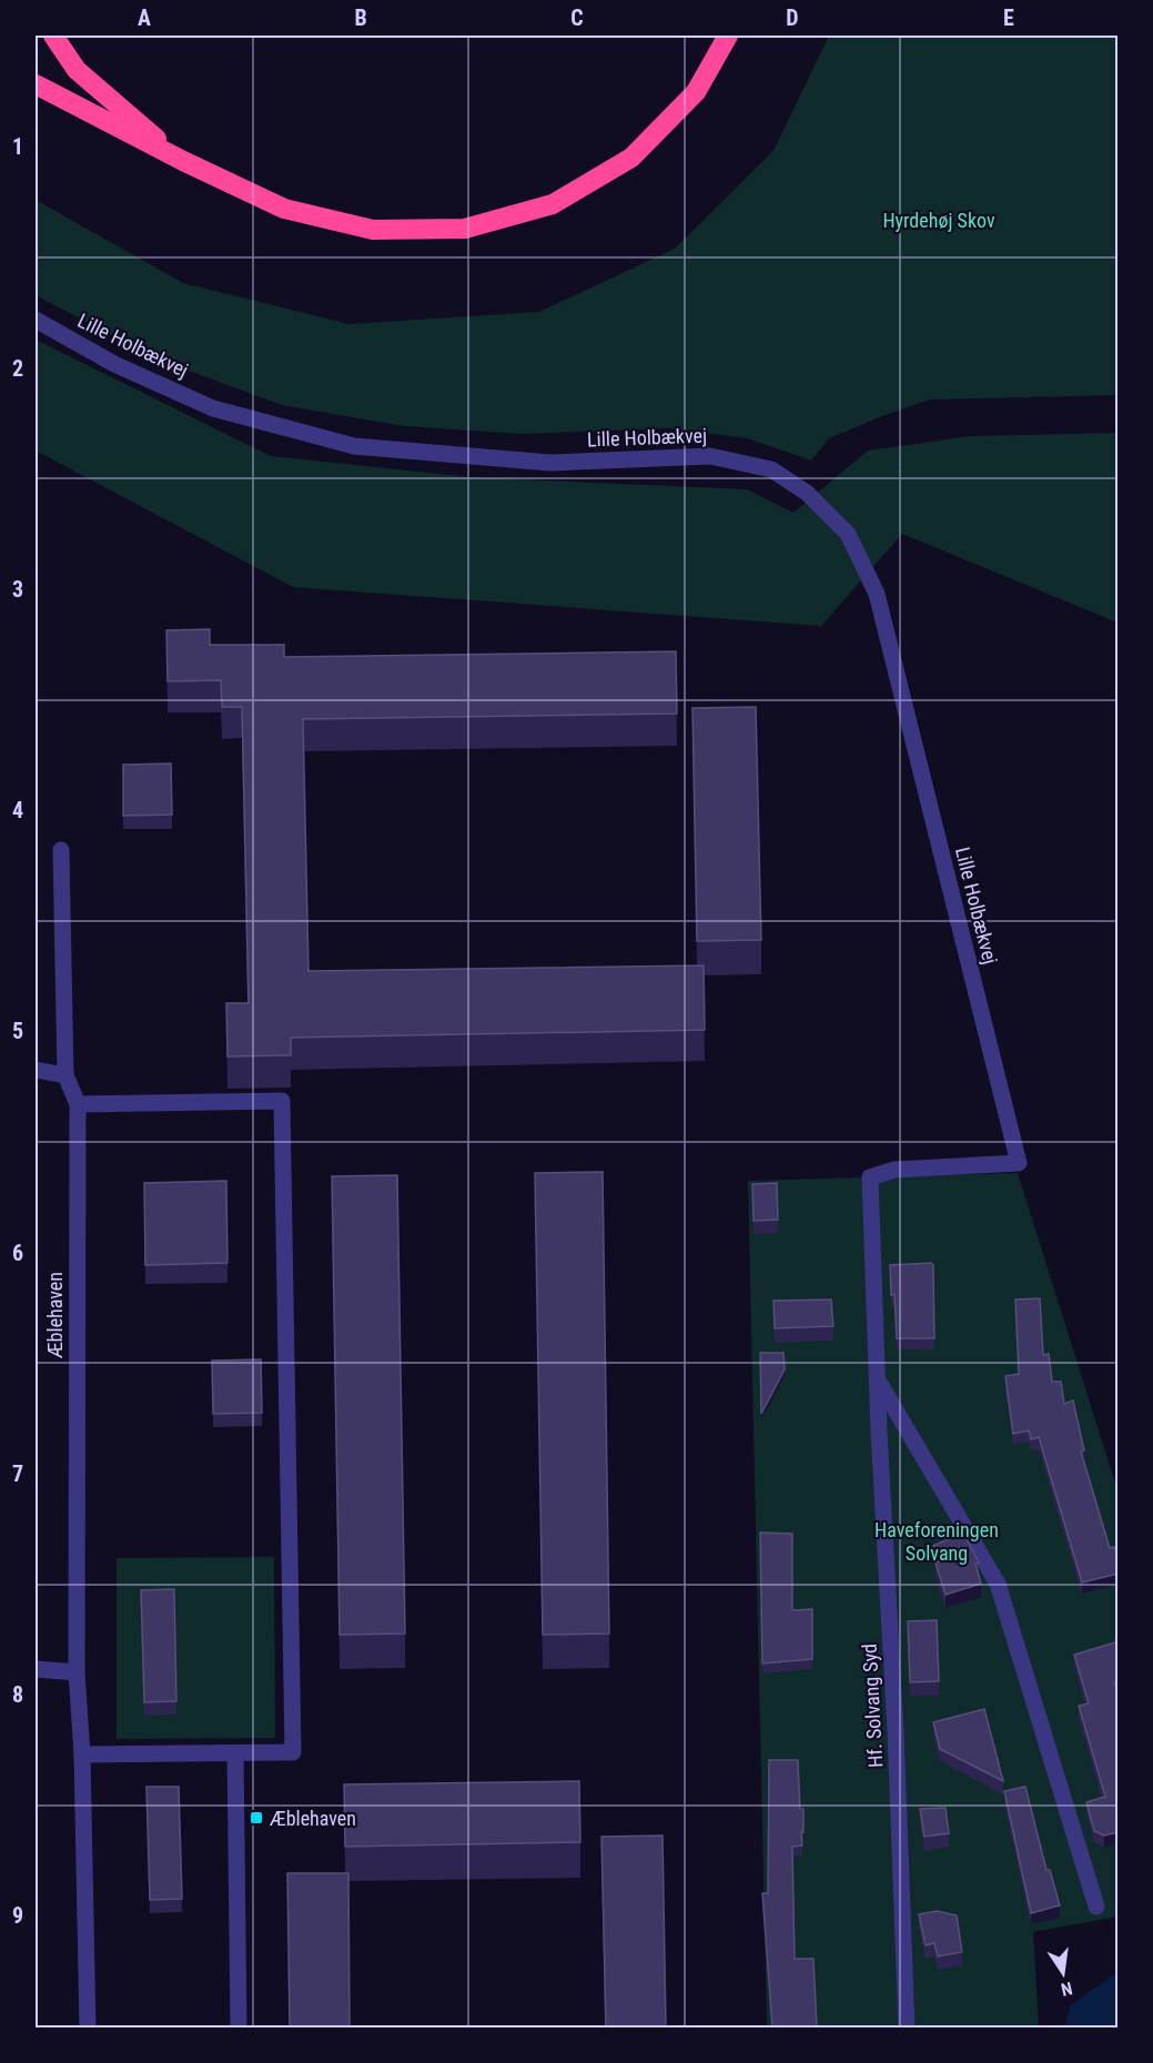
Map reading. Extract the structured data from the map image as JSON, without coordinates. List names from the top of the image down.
{
  "streets": {
    "street": ["Lille Holbækvej", "Æblehaven", "Hf. Solvang Syd"]
  },
  "crossings": [
    ["Lille Holbækvej", "Hf. Solvang Syd"]
  ],
  "parks": ["Hyrdehøj Skov", "Haveforeningen Solvang"],
  "places": {
    "transit": ["Æblehaven"]
  },
  "north": "bottom",
  "grid": {
    "columns": [
      "A",
      "B",
      "C",
      "D",
      "E"
    ],
    "rows": [
      "1",
      "2",
      "3",
      "4",
      "5",
      "6",
      "7",
      "8",
      "9"
    ]
  }
}
